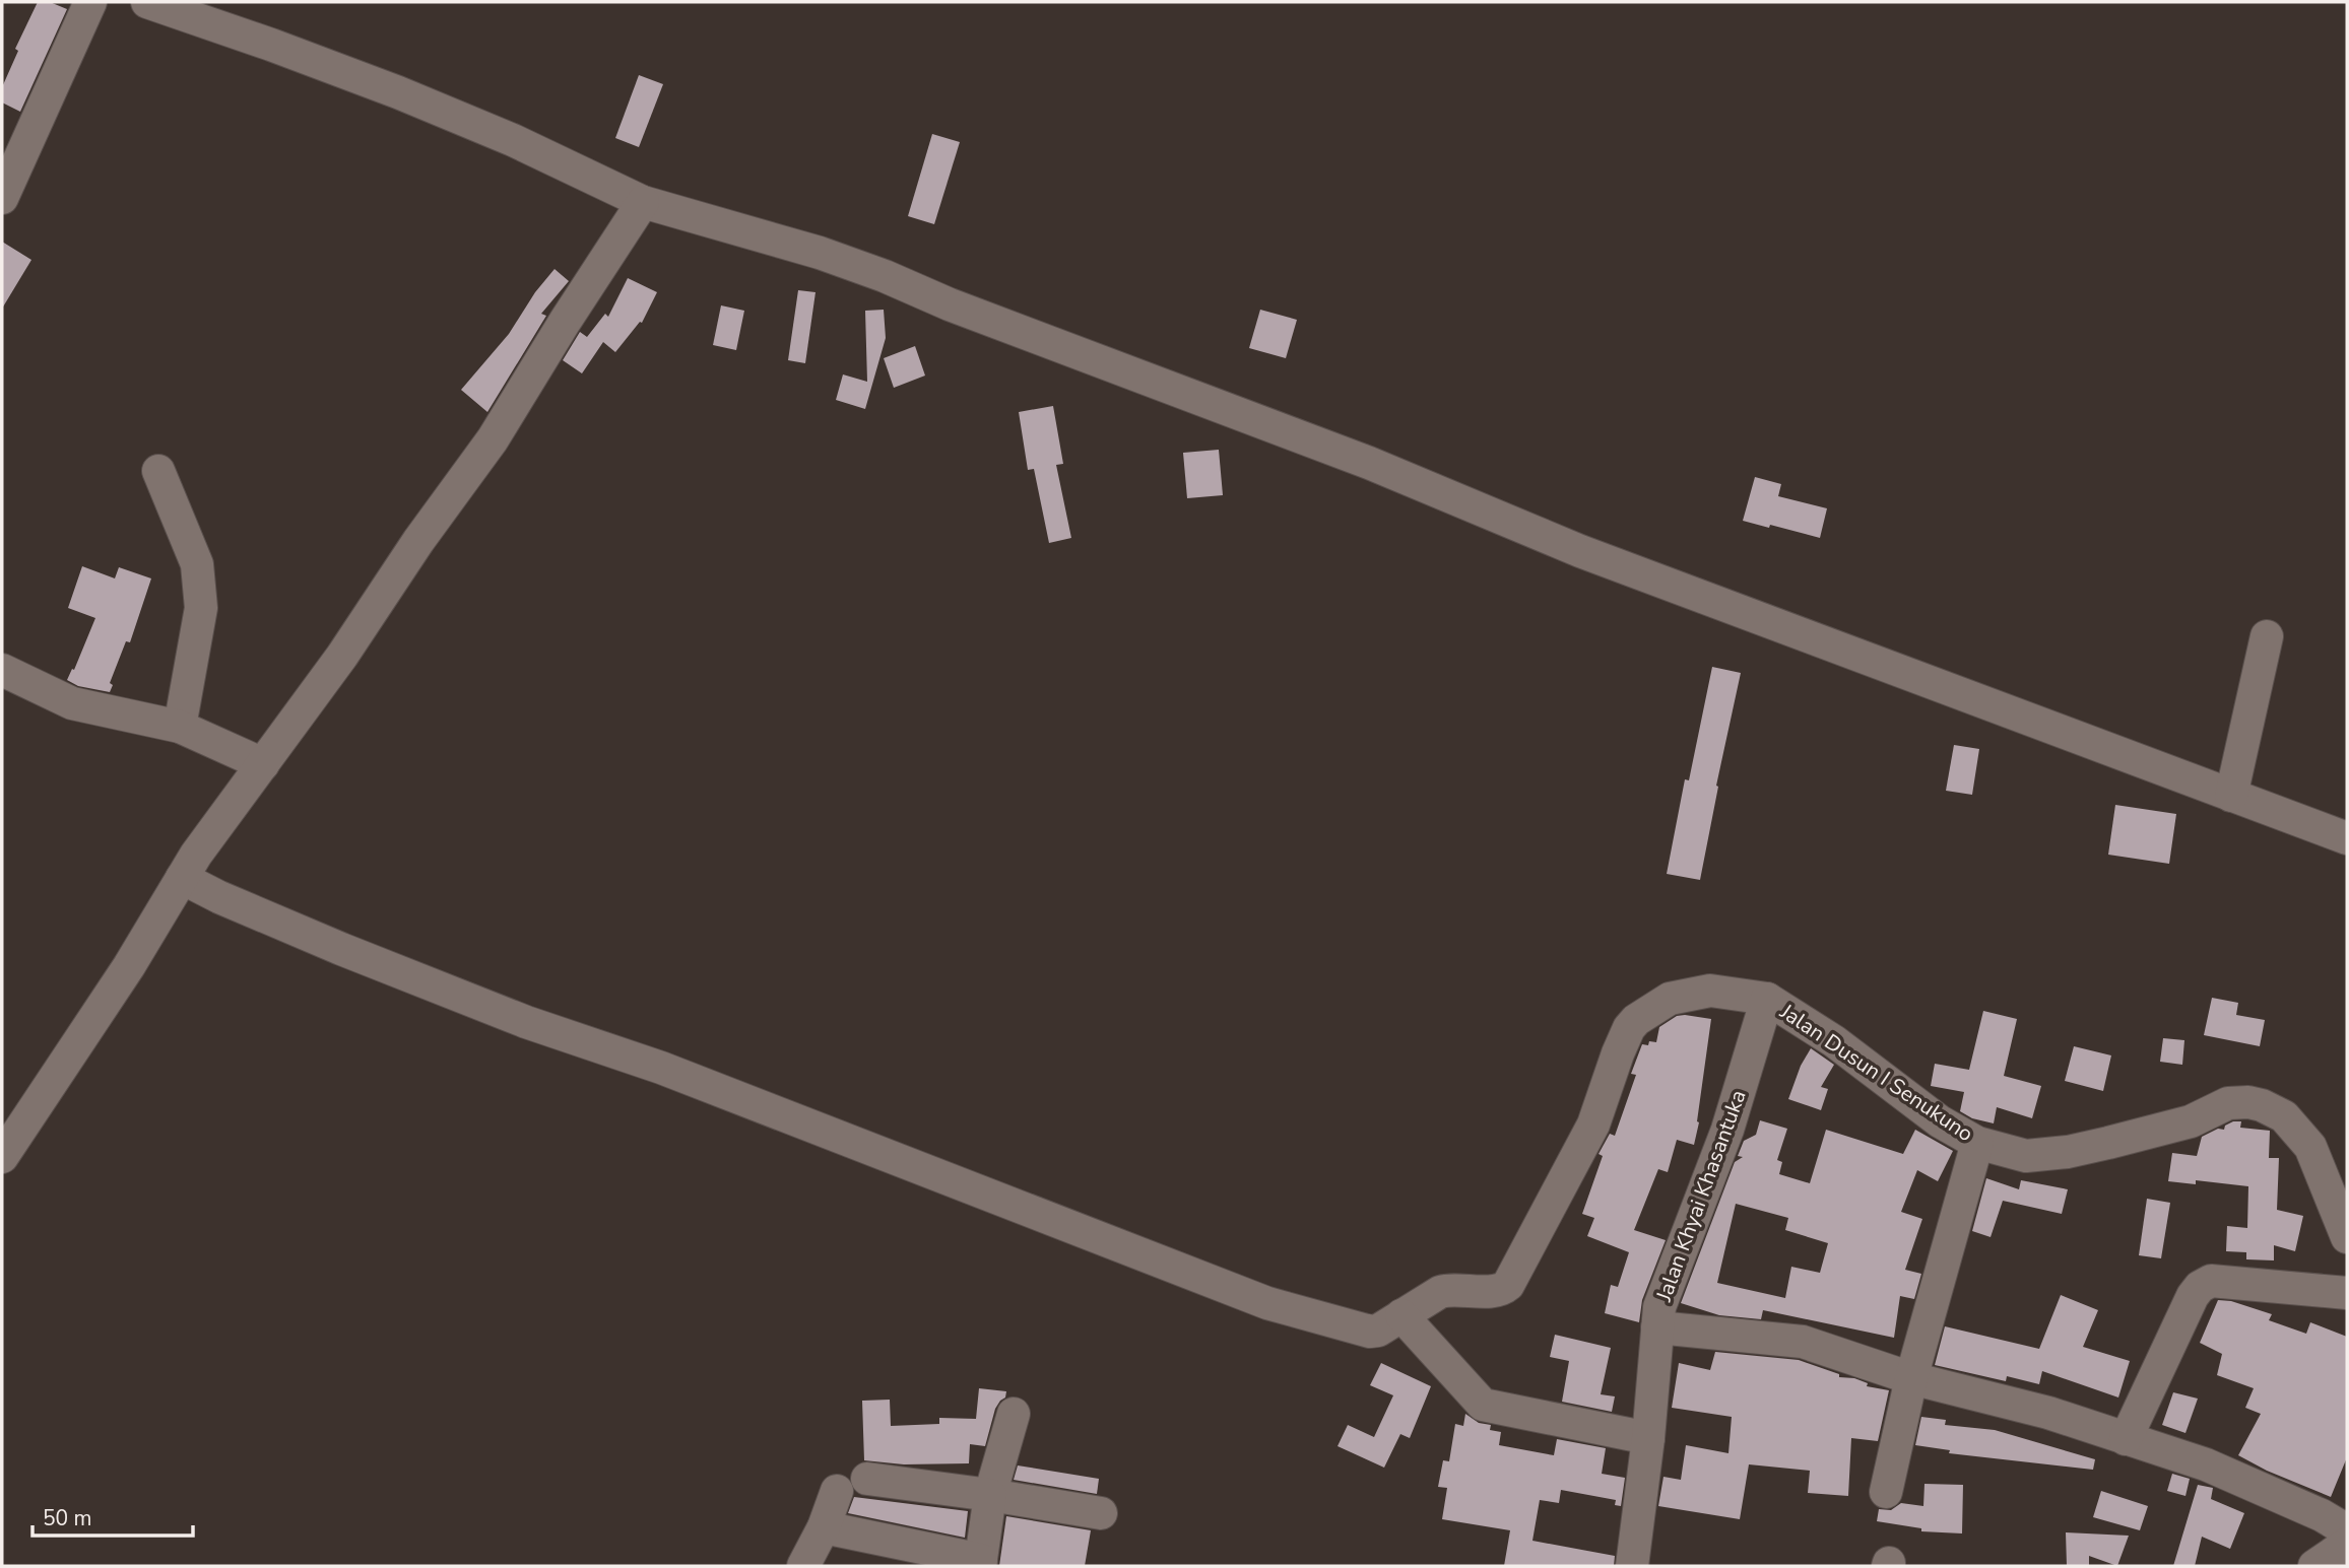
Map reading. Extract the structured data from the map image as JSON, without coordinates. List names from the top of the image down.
{
  "streets": {
    "street": ["Jalan Dusun I Senukuno", "Jalan Khyai Khasantuka"]
  },
  "crossings": [
    ["Jalan Dusun I Senukuno", "Jalan Khyai Khasantuka"]
  ],
  "scale_bar": "50 m"
}
